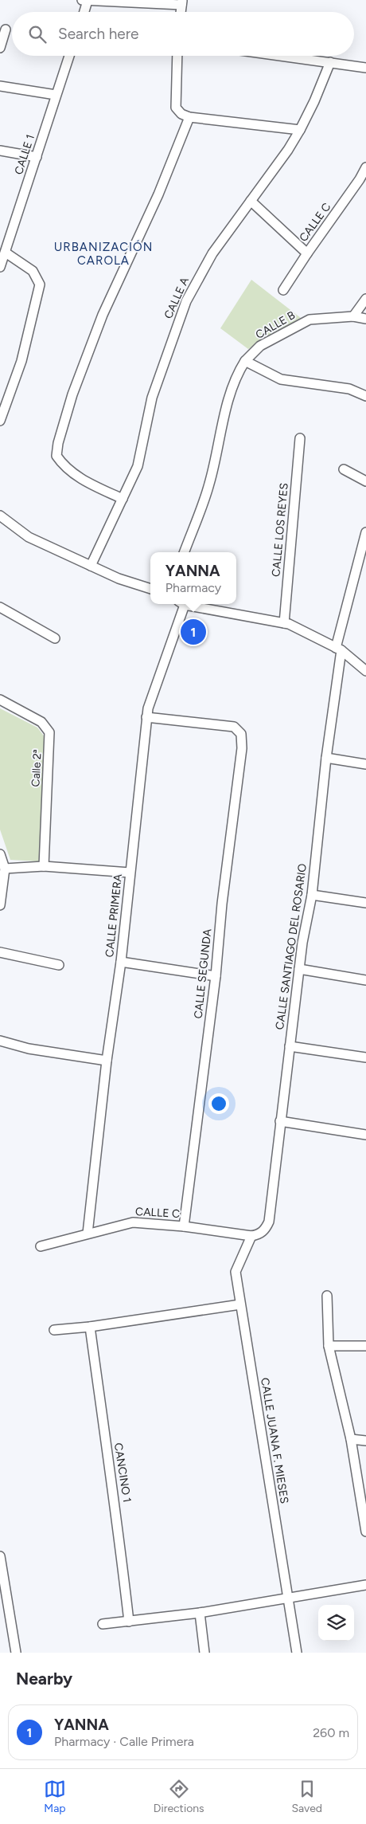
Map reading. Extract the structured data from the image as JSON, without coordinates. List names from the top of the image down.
{
  "streets": {
    "street": [
      "CALLE 1",
      "CALLE C",
      "CALLE A",
      "CALLE B",
      "CALLE LOS REYES",
      "Calle 2ª",
      "CALLE PRIMERA",
      "CALLE SANTIAGO DEL ROSARIO",
      "CALLE SEGUNDA",
      "CALLE JUANA F. MIESES",
      "CANCINO 1"
    ]
  },
  "crossings": [
    ["CALLE C", "CALLE PRIMERA"],
    ["CALLE C", "CALLE SANTIAGO DEL ROSARIO"],
    ["CALLE C", "CALLE SEGUNDA"],
    ["CALLE C", "CALLE JUANA F. MIESES"],
    ["CALLE PRIMERA", "CALLE SEGUNDA"],
    ["CALLE SANTIAGO DEL ROSARIO", "CALLE JUANA F. MIESES"]
  ],
  "districts": ["URBANIZACIÓN CAROLA"],
  "page": {
    "search": "Search here",
    "popup": ["YANNA", "Pharmacy"],
    "pins": "1",
    "heading": "Nearby",
    "list": [
      {
        "mark": "1",
        "name": "YANNA",
        "note": "Pharmacy · Calle Primera",
        "value": "260 m"
      }
    ],
    "nav": ["Map", "Directions", "Saved"]
  }
}
